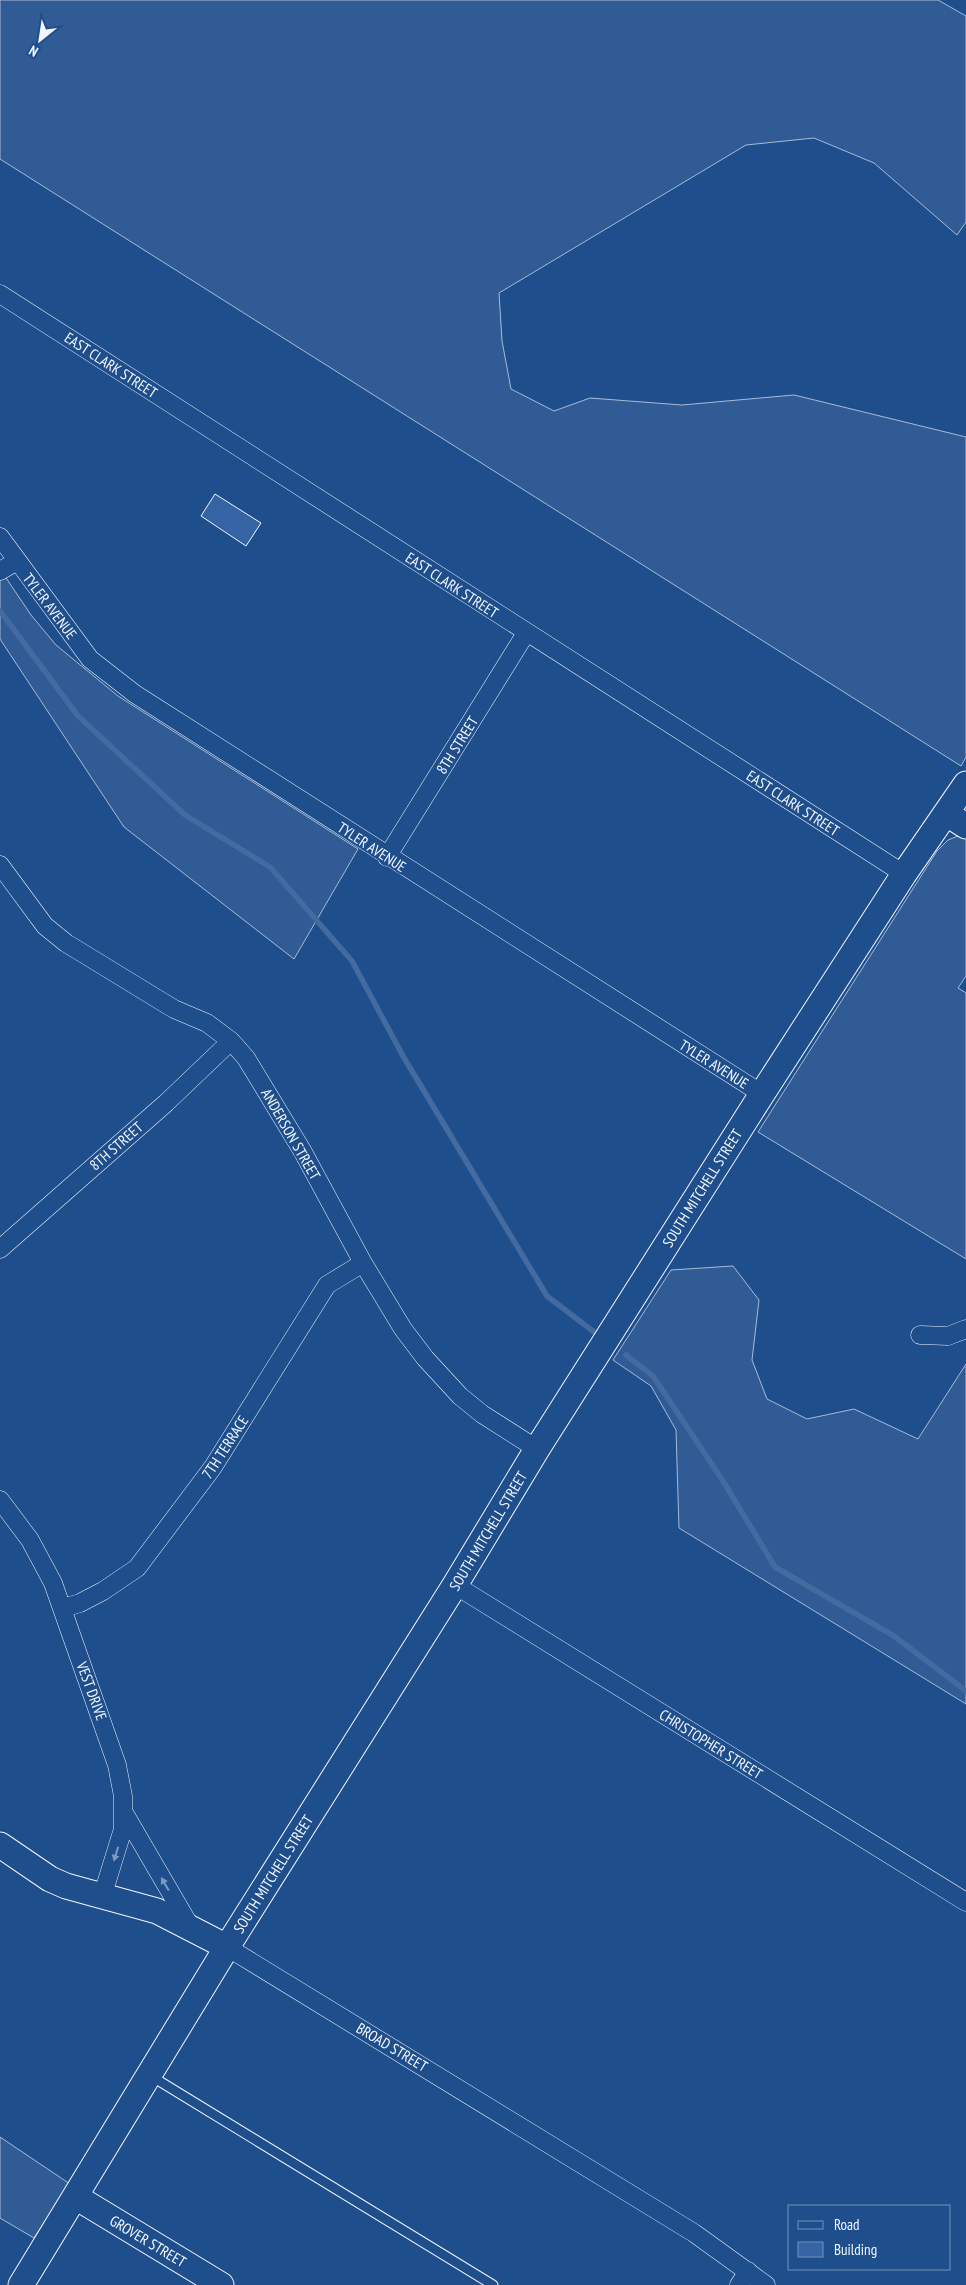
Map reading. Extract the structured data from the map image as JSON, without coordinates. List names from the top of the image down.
{
  "streets": {
    "street": [
      "EAST CLARK STREET",
      "TYLER AVENUE",
      "8TH STREET",
      "ANDERSON STREET",
      "SOUTH MITCHELL STREET",
      "7TH TERRACE",
      "VEST DRIVE",
      "CHRISTOPHER STREET",
      "BROAD STREET",
      "GROVER STREET"
    ]
  },
  "crossings": [
    ["EAST CLARK STREET", "8TH STREET"],
    ["EAST CLARK STREET", "SOUTH MITCHELL STREET"],
    ["TYLER AVENUE", "8TH STREET"],
    ["TYLER AVENUE", "SOUTH MITCHELL STREET"],
    ["8TH STREET", "ANDERSON STREET"],
    ["ANDERSON STREET", "SOUTH MITCHELL STREET"],
    ["ANDERSON STREET", "7TH TERRACE"],
    ["SOUTH MITCHELL STREET", "CHRISTOPHER STREET"],
    ["SOUTH MITCHELL STREET", "BROAD STREET"],
    ["SOUTH MITCHELL STREET", "GROVER STREET"],
    ["7TH TERRACE", "VEST DRIVE"],
    ["VEST DRIVE", "BROAD STREET"]
  ],
  "legend": ["Road", "Building"],
  "north": "bottom left"
}
